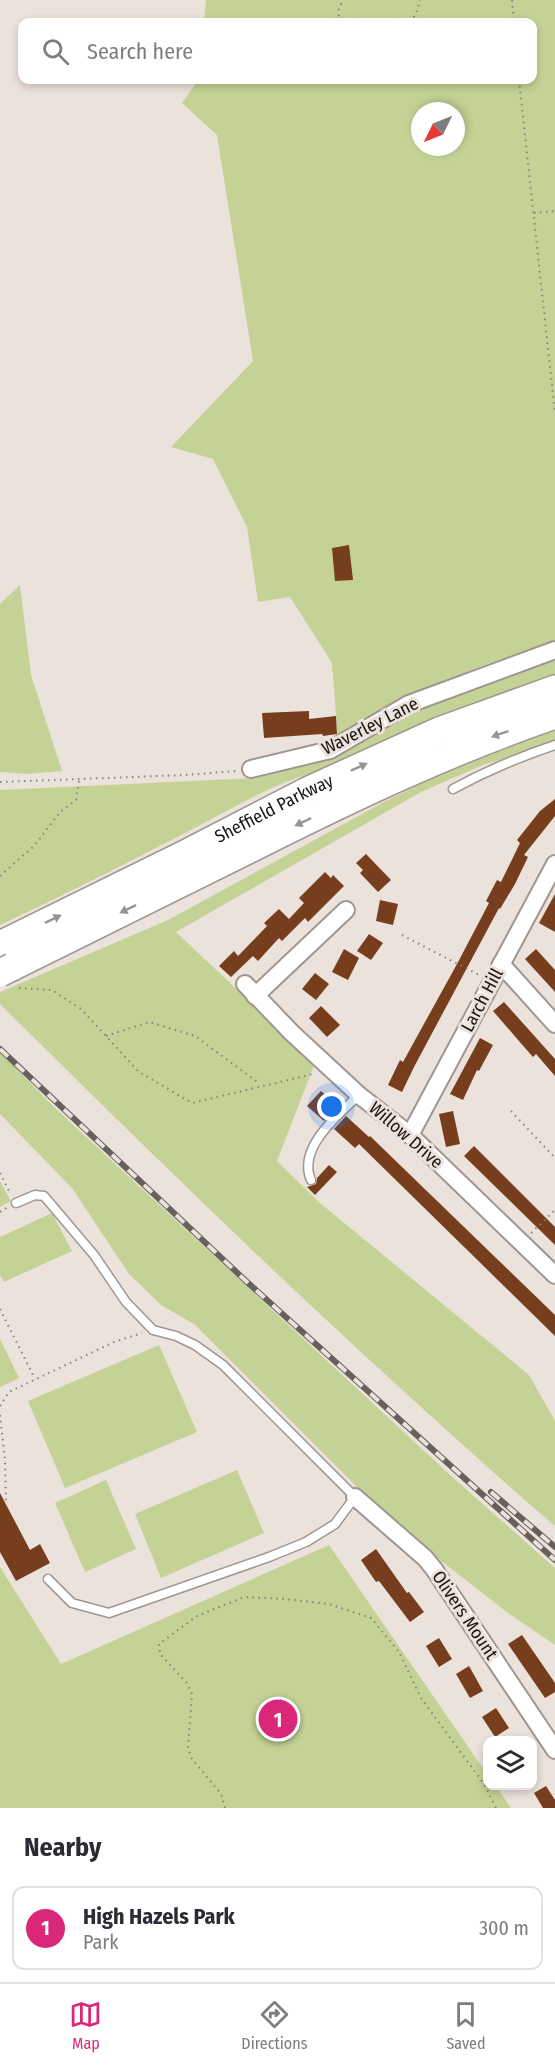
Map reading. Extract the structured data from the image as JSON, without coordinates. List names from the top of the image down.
{
  "streets": {
    "highway": ["Sheffield Parkway"],
    "street": [
      "Waverley Lane",
      "Larch Hill",
      "Willow Drive",
      "Olivers Mount"
    ]
  },
  "crossings": [
    ["Larch Hill", "Willow Drive"]
  ],
  "north": "bottom left",
  "page": {
    "search": "Search here",
    "pins": "1",
    "heading": "Nearby",
    "list": [
      {
        "mark": "1",
        "name": "High Hazels Park",
        "note": "Park",
        "value": "300 m"
      }
    ],
    "nav": ["Map", "Directions", "Saved"]
  }
}
